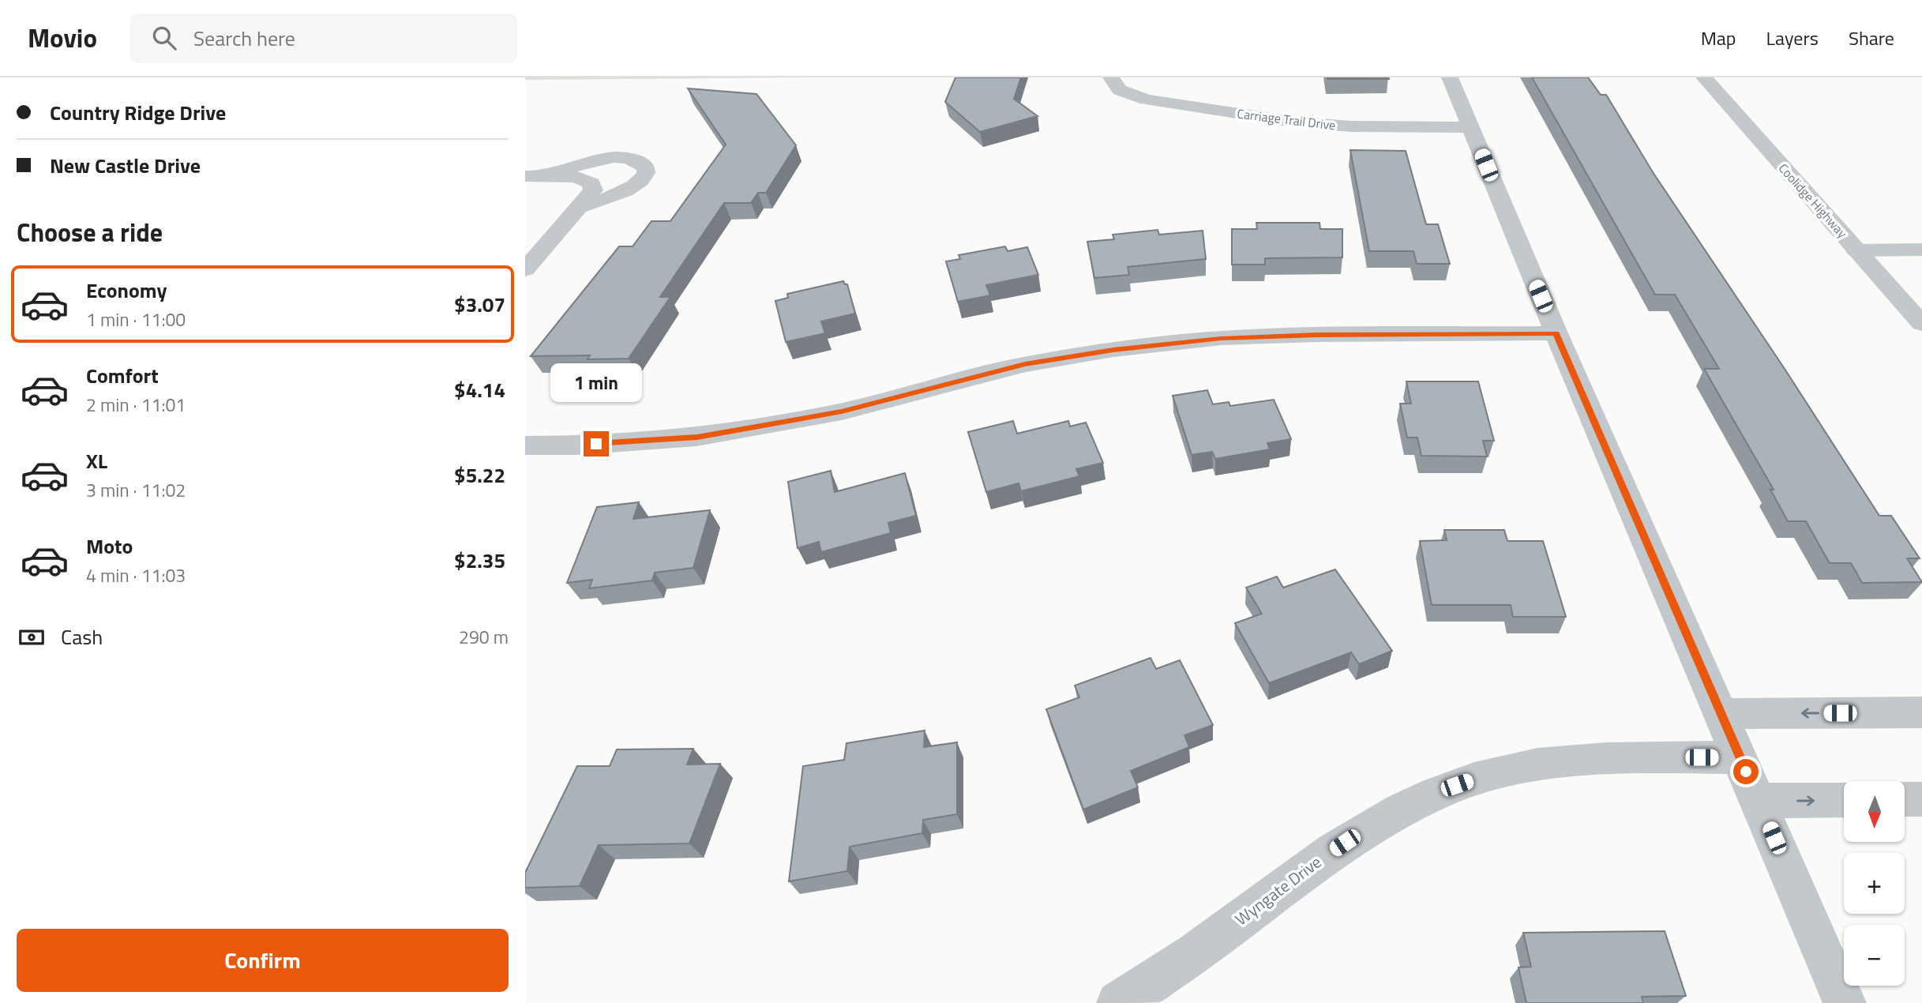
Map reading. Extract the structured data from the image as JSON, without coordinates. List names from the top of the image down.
{
  "streets": {
    "street": ["Carriage Trail Drive", "Coolidge Highway", "Wyngate Drive"]
  },
  "north": "bottom",
  "page": {
    "header": "Movio",
    "search": "Search here",
    "nav": ["Map", "Layers", "Share"],
    "banner": ["Country Ridge Drive", "New Castle Drive"],
    "heading": "Choose a ride",
    "list": [
      {
        "name": "Economy",
        "note": "1 min · 11:00",
        "value": "$3.07"
      },
      {
        "name": "Comfort",
        "note": "2 min · 11:01",
        "value": "$4.14"
      },
      {
        "name": "XL",
        "note": "3 min · 11:02",
        "value": "$5.22"
      },
      {
        "name": "Moto",
        "note": "4 min · 11:03",
        "value": "$2.35"
      }
    ],
    "bubble": "1 min",
    "pay": ["Cash", "290 m"],
    "map_buttons": ["+", "−"],
    "buttons": "Confirm"
  }
}
